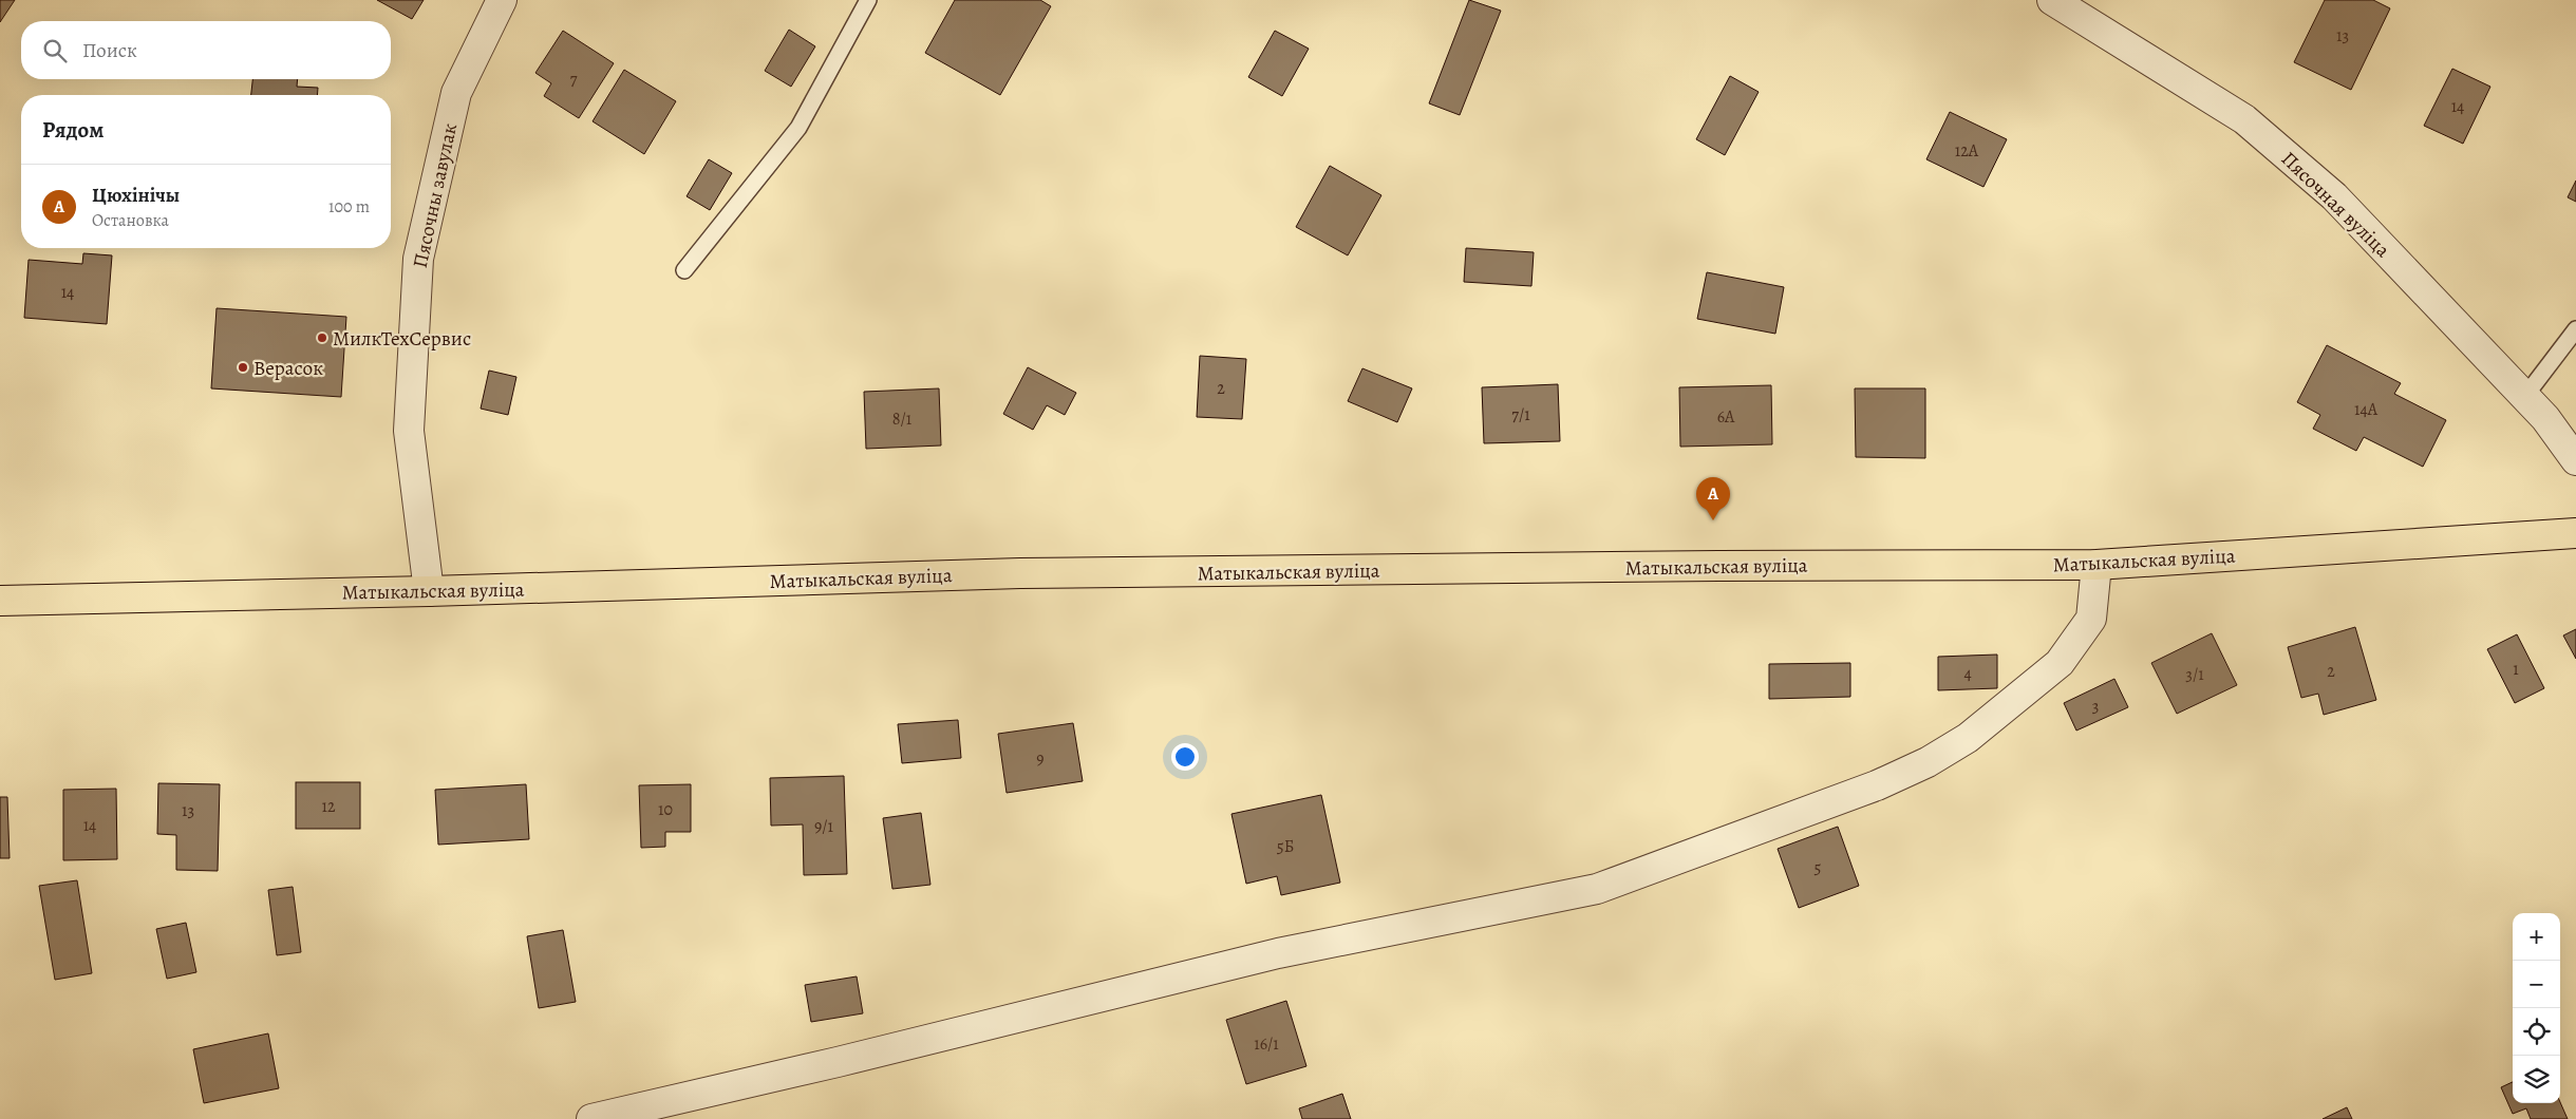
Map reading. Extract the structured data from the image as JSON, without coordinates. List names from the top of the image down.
{
  "streets": {
    "main road": ["Матыкальская вуліца"],
    "street": ["Пясочны завулак", "Пясочная вуліца"]
  },
  "crossings": [
    ["Пясочны завулак", "Матыкальская вуліца"]
  ],
  "places": ["МилкТехСервис", "Верасок"],
  "house_numbers": [
    "13",
    "7",
    "14",
    "12А",
    "14",
    "2",
    "14А",
    "7/1",
    "6А",
    "8/1",
    "1",
    "2",
    "4",
    "3/1",
    "3",
    "9",
    "12",
    "10",
    "13",
    "14",
    "9/1",
    "5Б",
    "5",
    "16/1"
  ],
  "page": {
    "search": "Поиск",
    "heading": "Рядом",
    "list": [
      {
        "mark": "A",
        "name": "Цюхінічы",
        "note": "Остановка",
        "value": "100 m"
      }
    ],
    "pins": "A",
    "map_buttons": ["+", "−"]
  }
}
